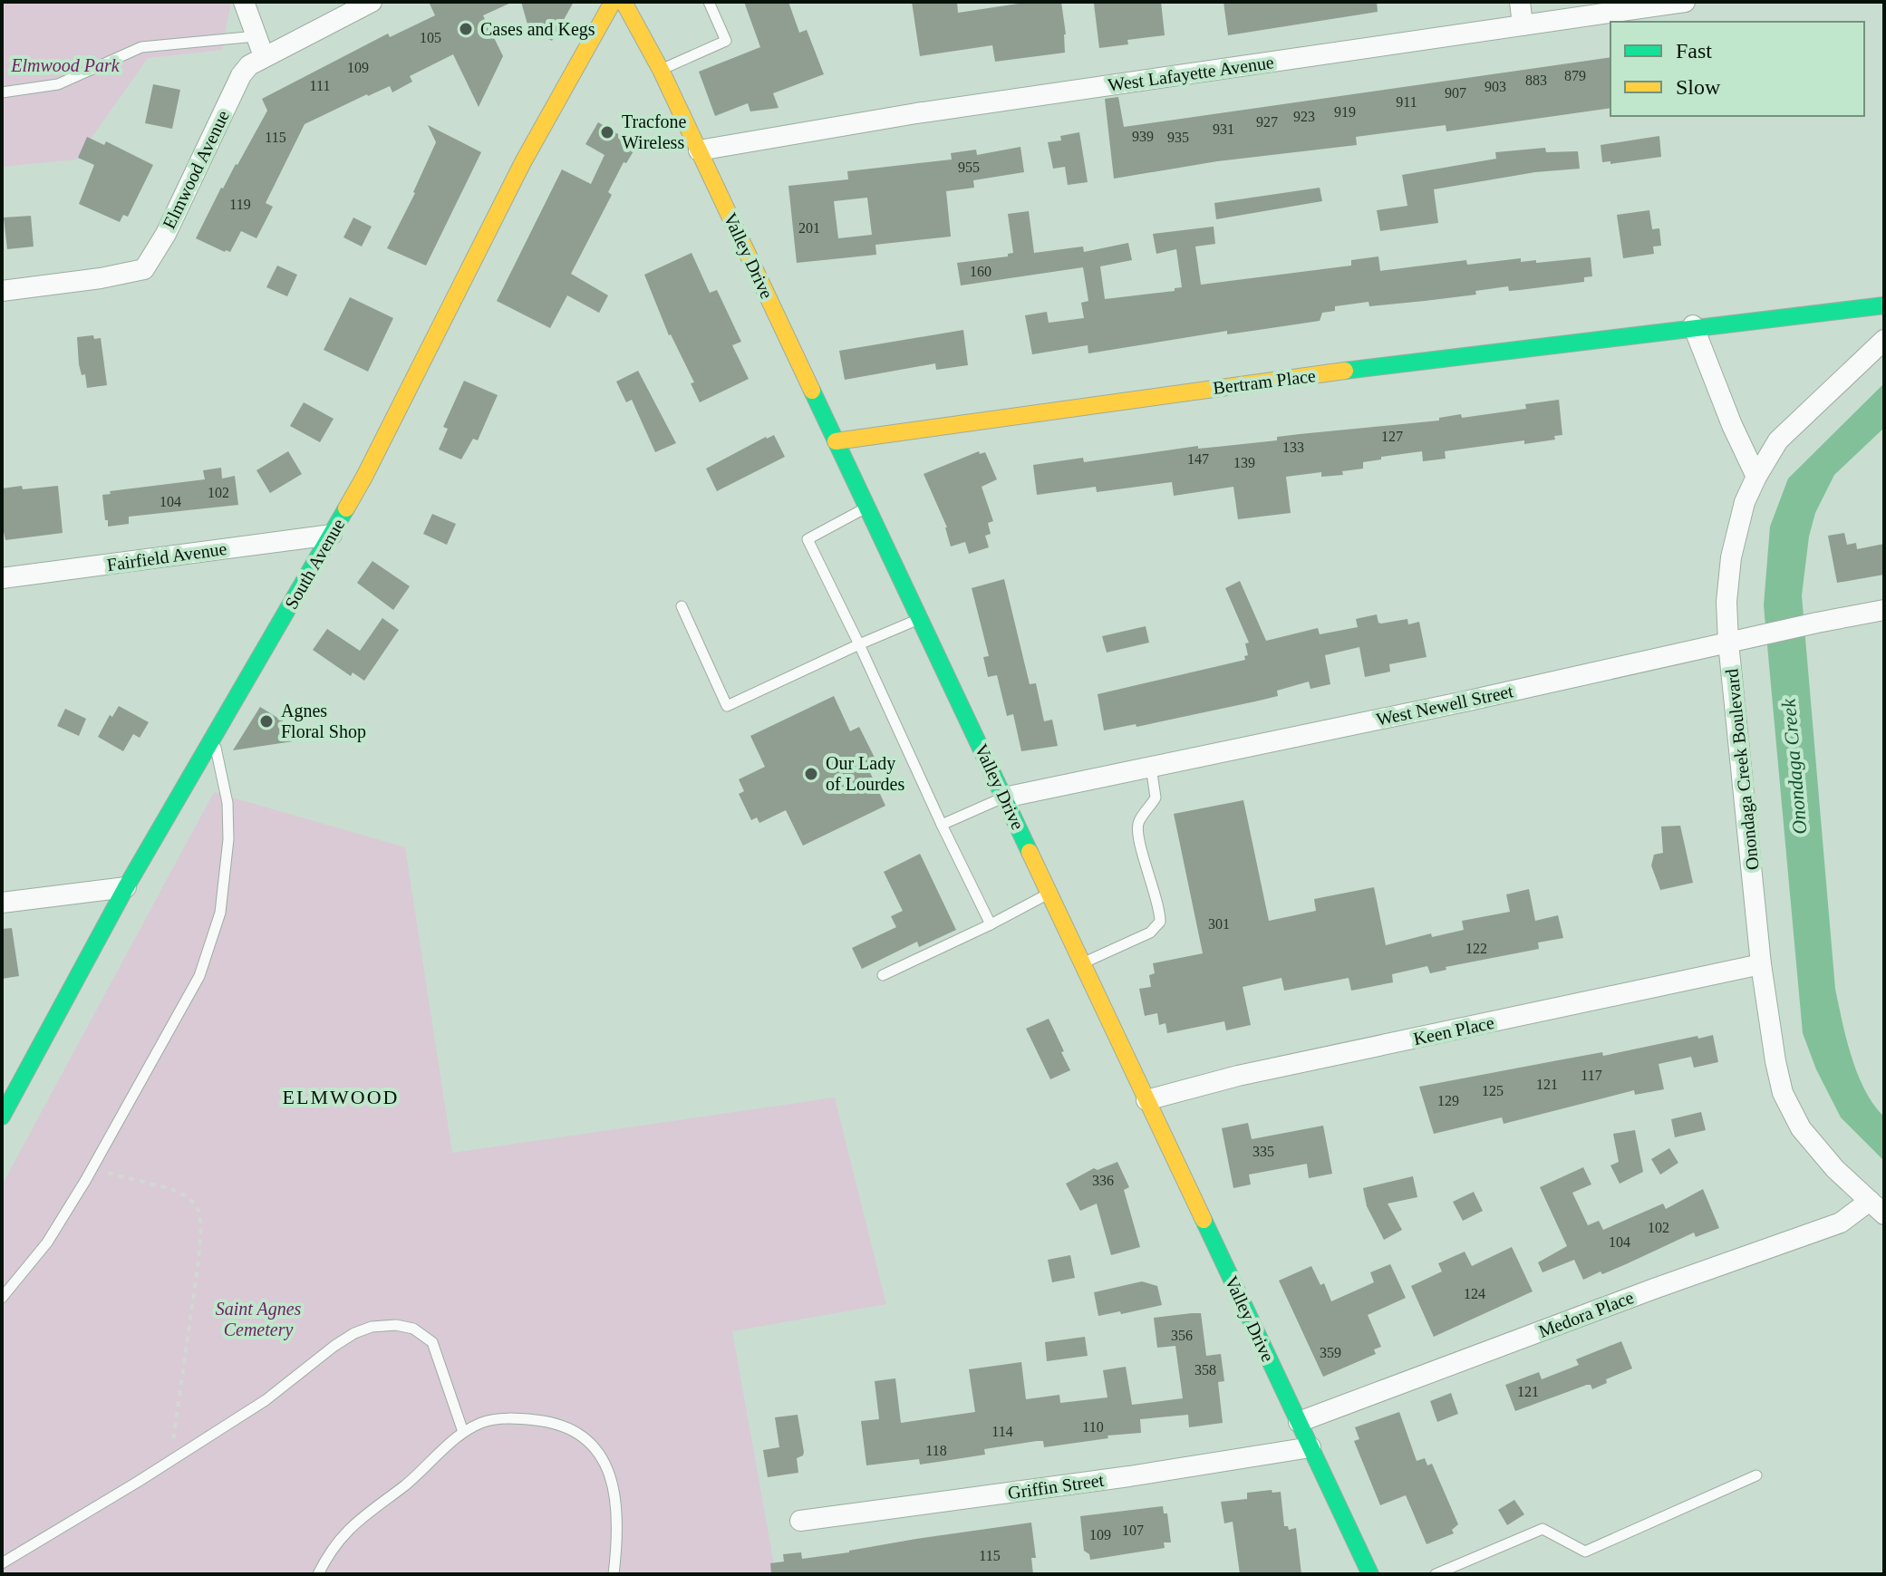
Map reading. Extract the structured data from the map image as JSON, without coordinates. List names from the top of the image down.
{
  "streets": {
    "main road": ["Valley Drive", "Bertram Place", "South Avenue"],
    "street": [
      "West Lafayette Avenue",
      "Elmwood Avenue",
      "Fairfield Avenue",
      "West Newell Street",
      "Onondaga Creek Boulevard",
      "Keen Place",
      "Medora Place",
      "Griffin Street"
    ]
  },
  "crossings": [
    ["West Lafayette Avenue", "Valley Drive"],
    ["Valley Drive", "Bertram Place"],
    ["Valley Drive", "West Newell Street"],
    ["Valley Drive", "Keen Place"],
    ["Valley Drive", "Medora Place"],
    ["Valley Drive", "Griffin Street"],
    ["Fairfield Avenue", "South Avenue"],
    ["West Newell Street", "Onondaga Creek Boulevard"],
    ["Onondaga Creek Boulevard", "Keen Place"],
    ["Onondaga Creek Boulevard", "Medora Place"]
  ],
  "districts": ["ELMWOOD"],
  "water": ["Onondaga Creek"],
  "parks": ["Elmwood Park", "Saint Agnes Cemetery"],
  "places": [
    "Cases and Kegs",
    "Tracfone Wireless",
    "Agnes Floral Shop",
    "Our Lady of Lourdes"
  ],
  "house_numbers": [
    "105",
    "109",
    "879",
    "883",
    "111",
    "903",
    "907",
    "911",
    "919",
    "923",
    "927",
    "931",
    "939",
    "115",
    "935",
    "955",
    "119",
    "201",
    "160",
    "127",
    "133",
    "147",
    "139",
    "102",
    "104",
    "301",
    "122",
    "117",
    "121",
    "125",
    "129",
    "335",
    "336",
    "102",
    "104",
    "124",
    "356",
    "359",
    "358",
    "121",
    "110",
    "114",
    "118",
    "107",
    "109",
    "115"
  ],
  "legend": ["Fast", "Slow"]
}
